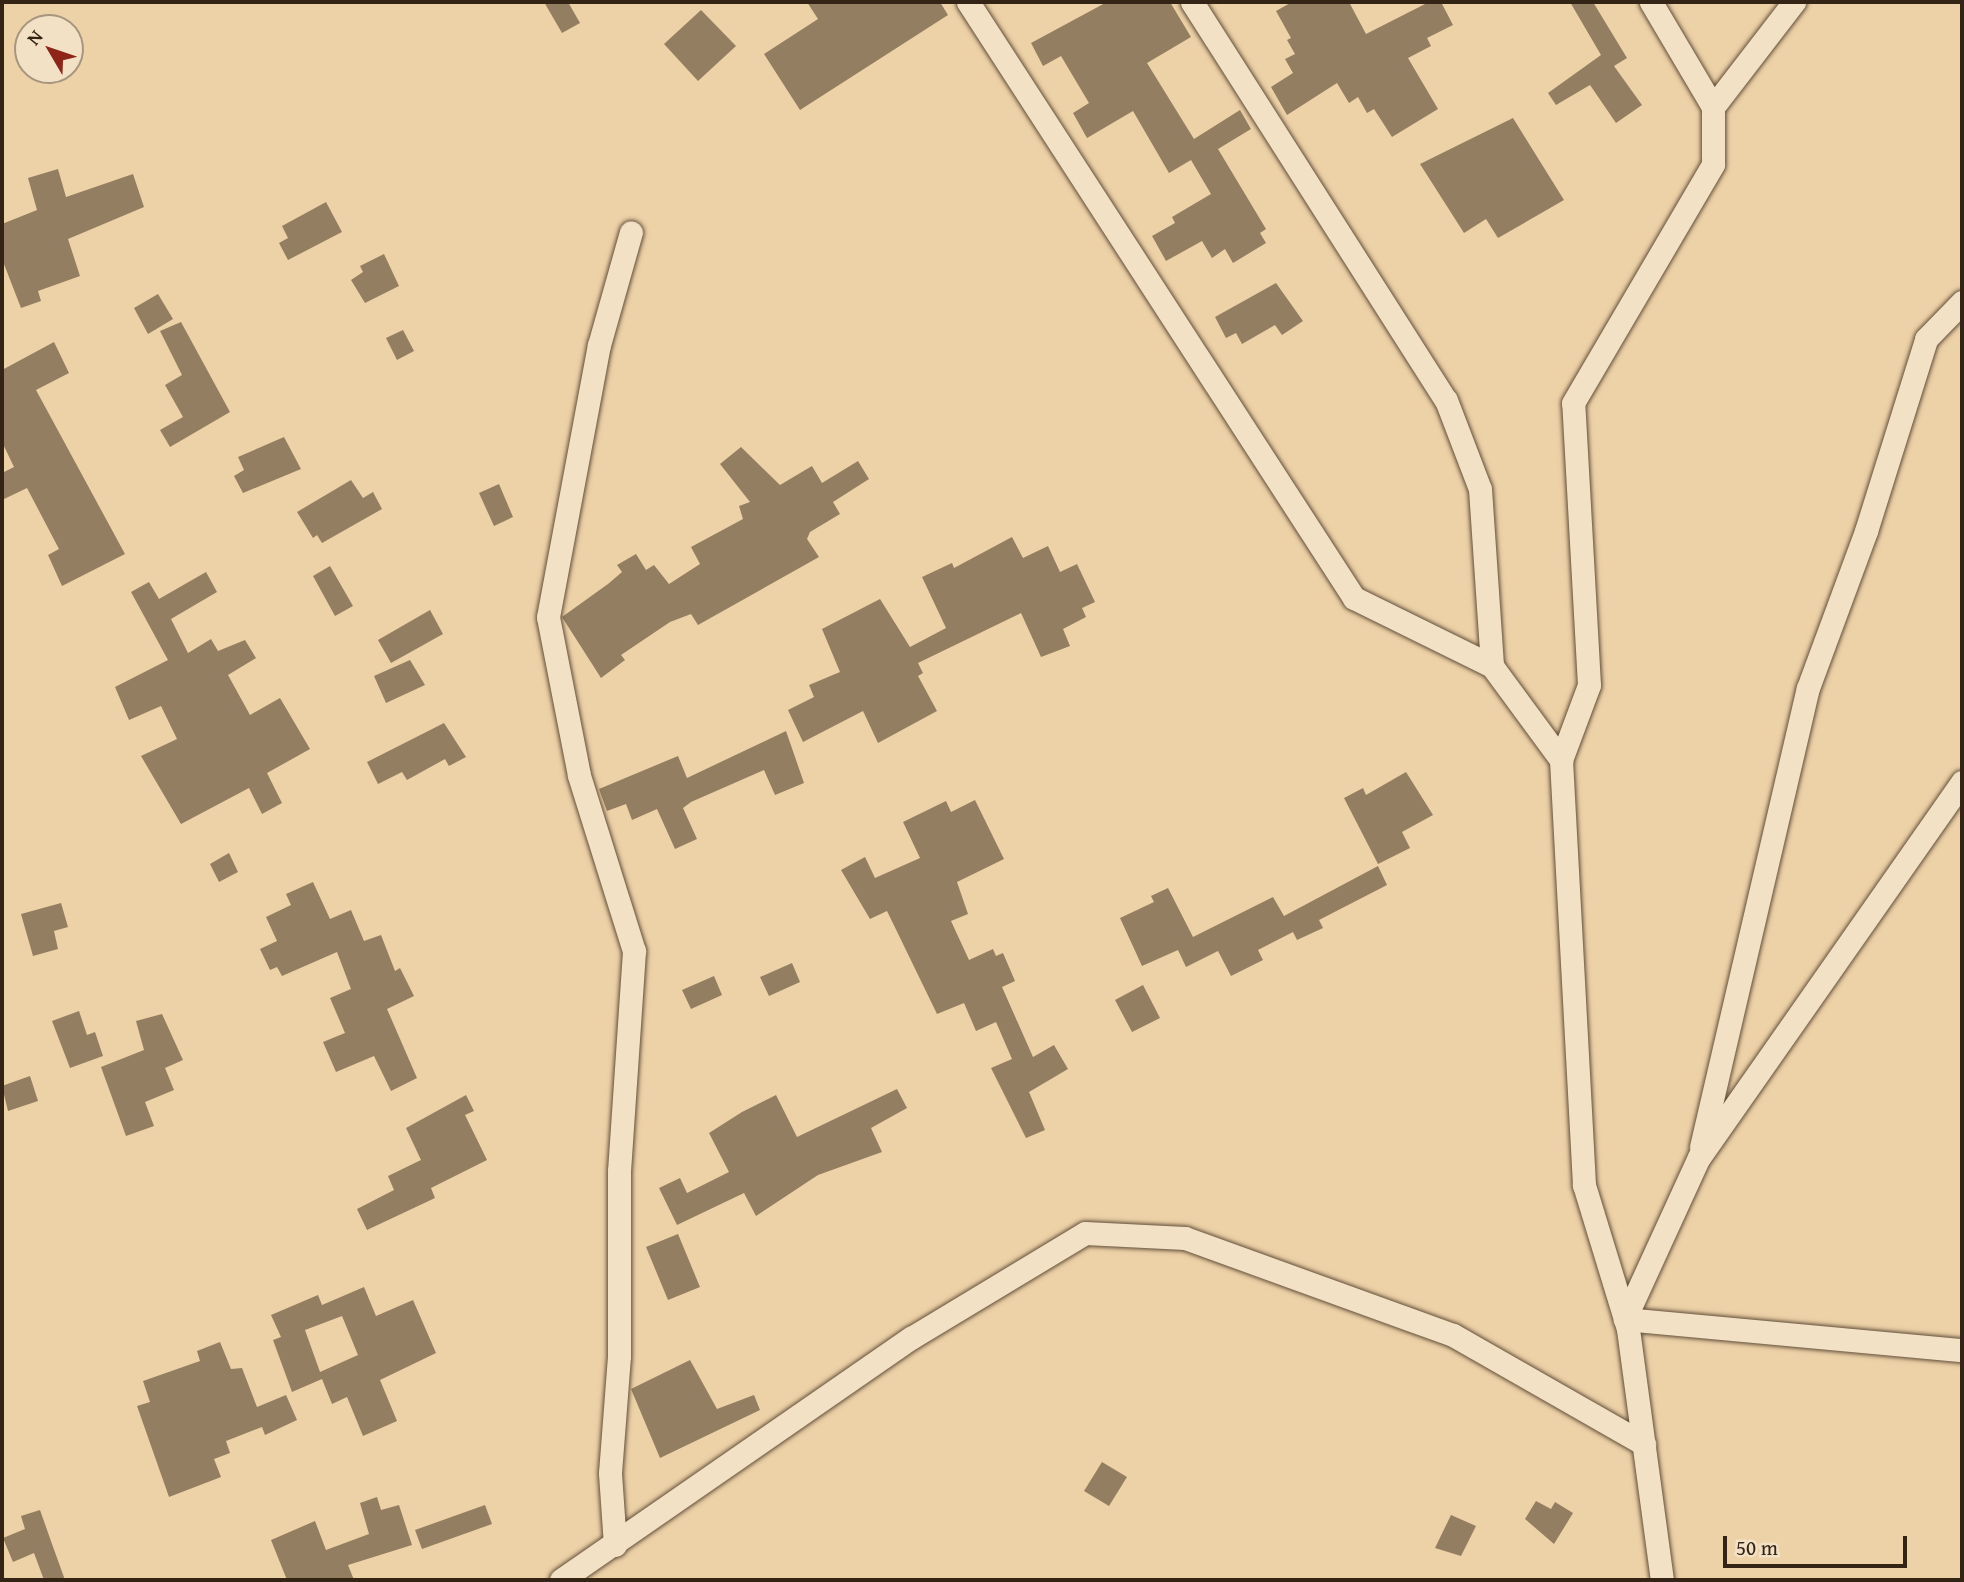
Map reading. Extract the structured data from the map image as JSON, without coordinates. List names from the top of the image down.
{
  "scale_bar": "50 m",
  "north": "top left"
}
